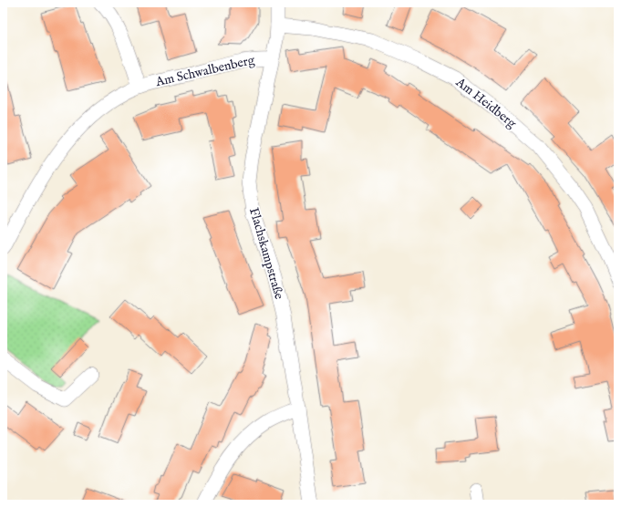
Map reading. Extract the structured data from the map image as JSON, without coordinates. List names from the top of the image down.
{
  "streets": {
    "street": ["Am Schwalbenberg", "Am Heidberg", "Flachskampstraße"]
  },
  "crossings": [
    ["Am Schwalbenberg", "Flachskampstraße"],
    ["Am Heidberg", "Flachskampstraße"]
  ]
}
